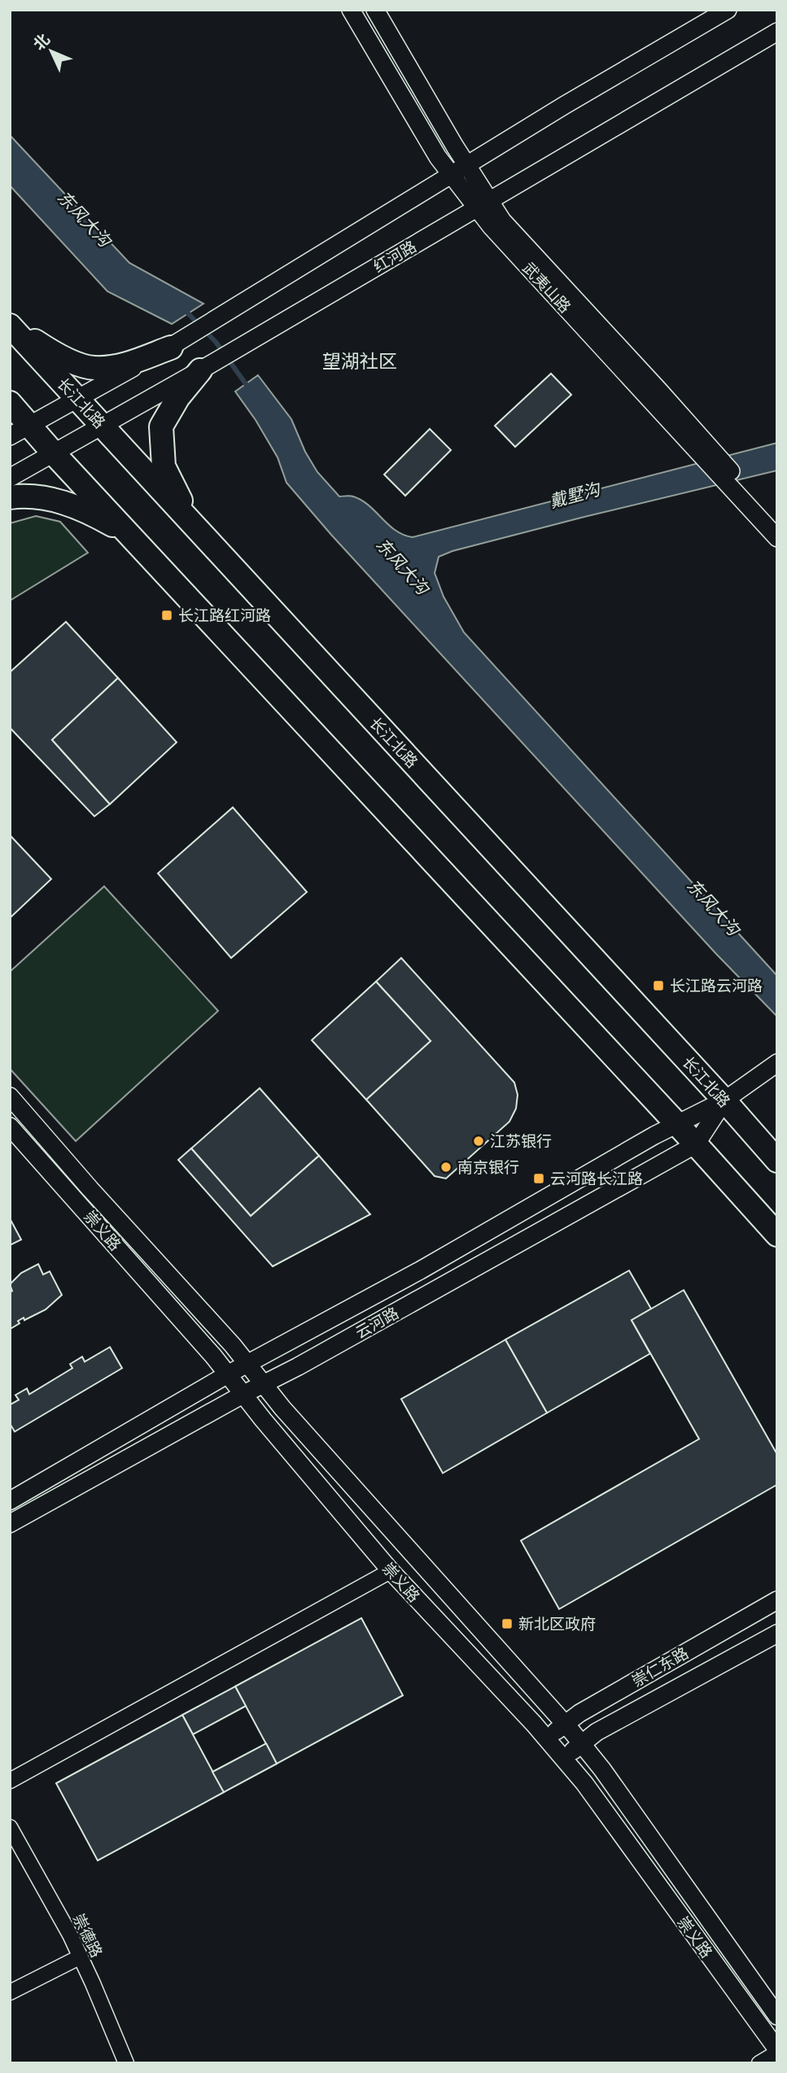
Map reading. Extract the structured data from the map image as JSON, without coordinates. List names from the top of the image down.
{
  "streets": {
    "main road": ["长江北路"],
    "street": [
      "红河路",
      "武夷山路",
      "崇义路",
      "云河路",
      "崇仁东路",
      "崇德路"
    ]
  },
  "crossings": [
    ["红河路", "武夷山路"],
    ["红河路", "长江北路"],
    ["长江北路", "云河路"],
    ["崇义路", "云河路"],
    ["崇义路", "崇仁东路"]
  ],
  "districts": ["望湖社区"],
  "water": ["东风大沟", "戴墅沟"],
  "places": {
    "transit": [
      "长江路红河路",
      "长江路云河路",
      "云河路长江路",
      "新北区政府"
    ],
    "other": ["江苏银行", "南京银行"]
  },
  "north": "top left"
}
